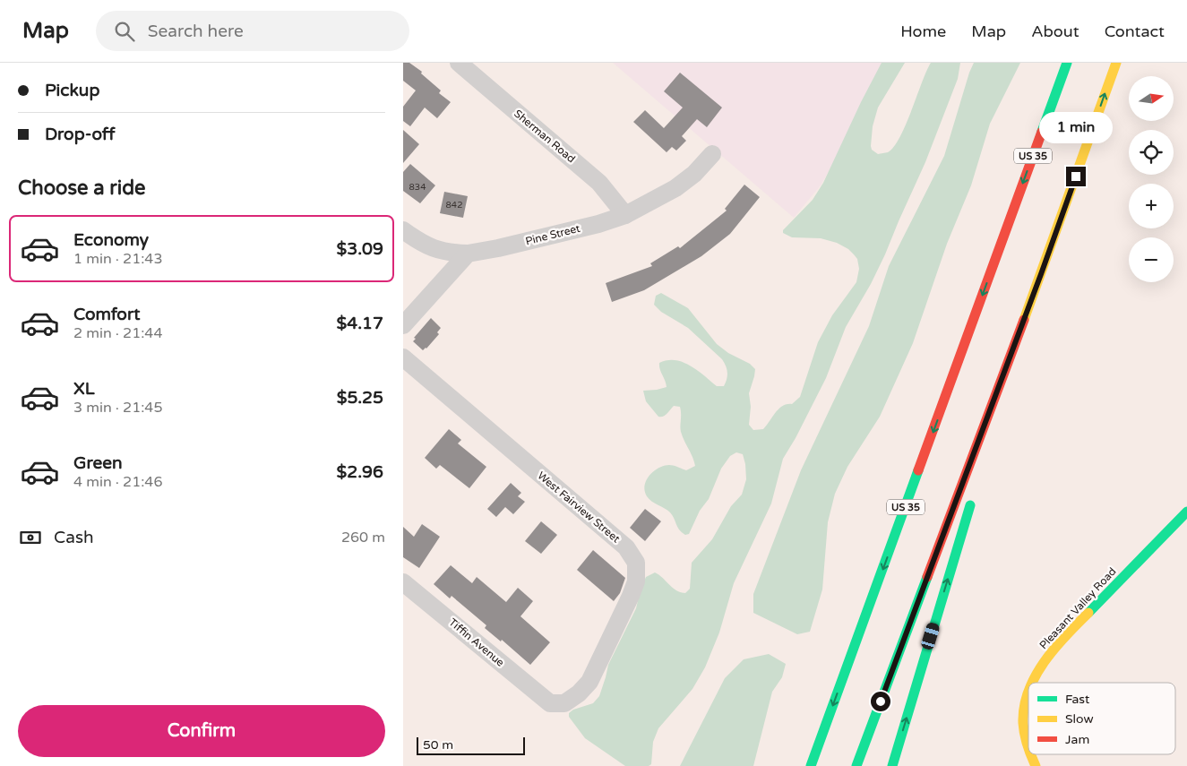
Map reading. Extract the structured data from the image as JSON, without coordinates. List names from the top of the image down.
{
  "streets": {
    "main road": ["US 35", "Pleasant Valley Road"],
    "street": [
      "Sherman Road",
      "Pine Street",
      "West Fairview Street",
      "Tiffin Avenue"
    ]
  },
  "crossings": [
    ["Sherman Road", "Pine Street"],
    ["West Fairview Street", "Tiffin Avenue"]
  ],
  "house_numbers": ["834", "842"],
  "legend": ["Fast", "Slow", "Jam"],
  "scale_bar": "50 m",
  "north": "right",
  "page": {
    "header": "Map",
    "search": "Search here",
    "nav": [
      "Home",
      "Map",
      "About",
      "Contact"
    ],
    "banner": ["Pickup", "Drop-off"],
    "map_buttons": ["+", "−"],
    "bubble": "1 min",
    "heading": "Choose a ride",
    "list": [
      {
        "name": "Economy",
        "note": "1 min · 21:43",
        "value": "$3.09"
      },
      {
        "name": "Comfort",
        "note": "2 min · 21:44",
        "value": "$4.17"
      },
      {
        "name": "XL",
        "note": "3 min · 21:45",
        "value": "$5.25"
      },
      {
        "name": "Green",
        "note": "4 min · 21:46",
        "value": "$2.96"
      }
    ],
    "pay": ["Cash", "260 m"],
    "buttons": "Confirm",
    "scale": "50 m"
  }
}
